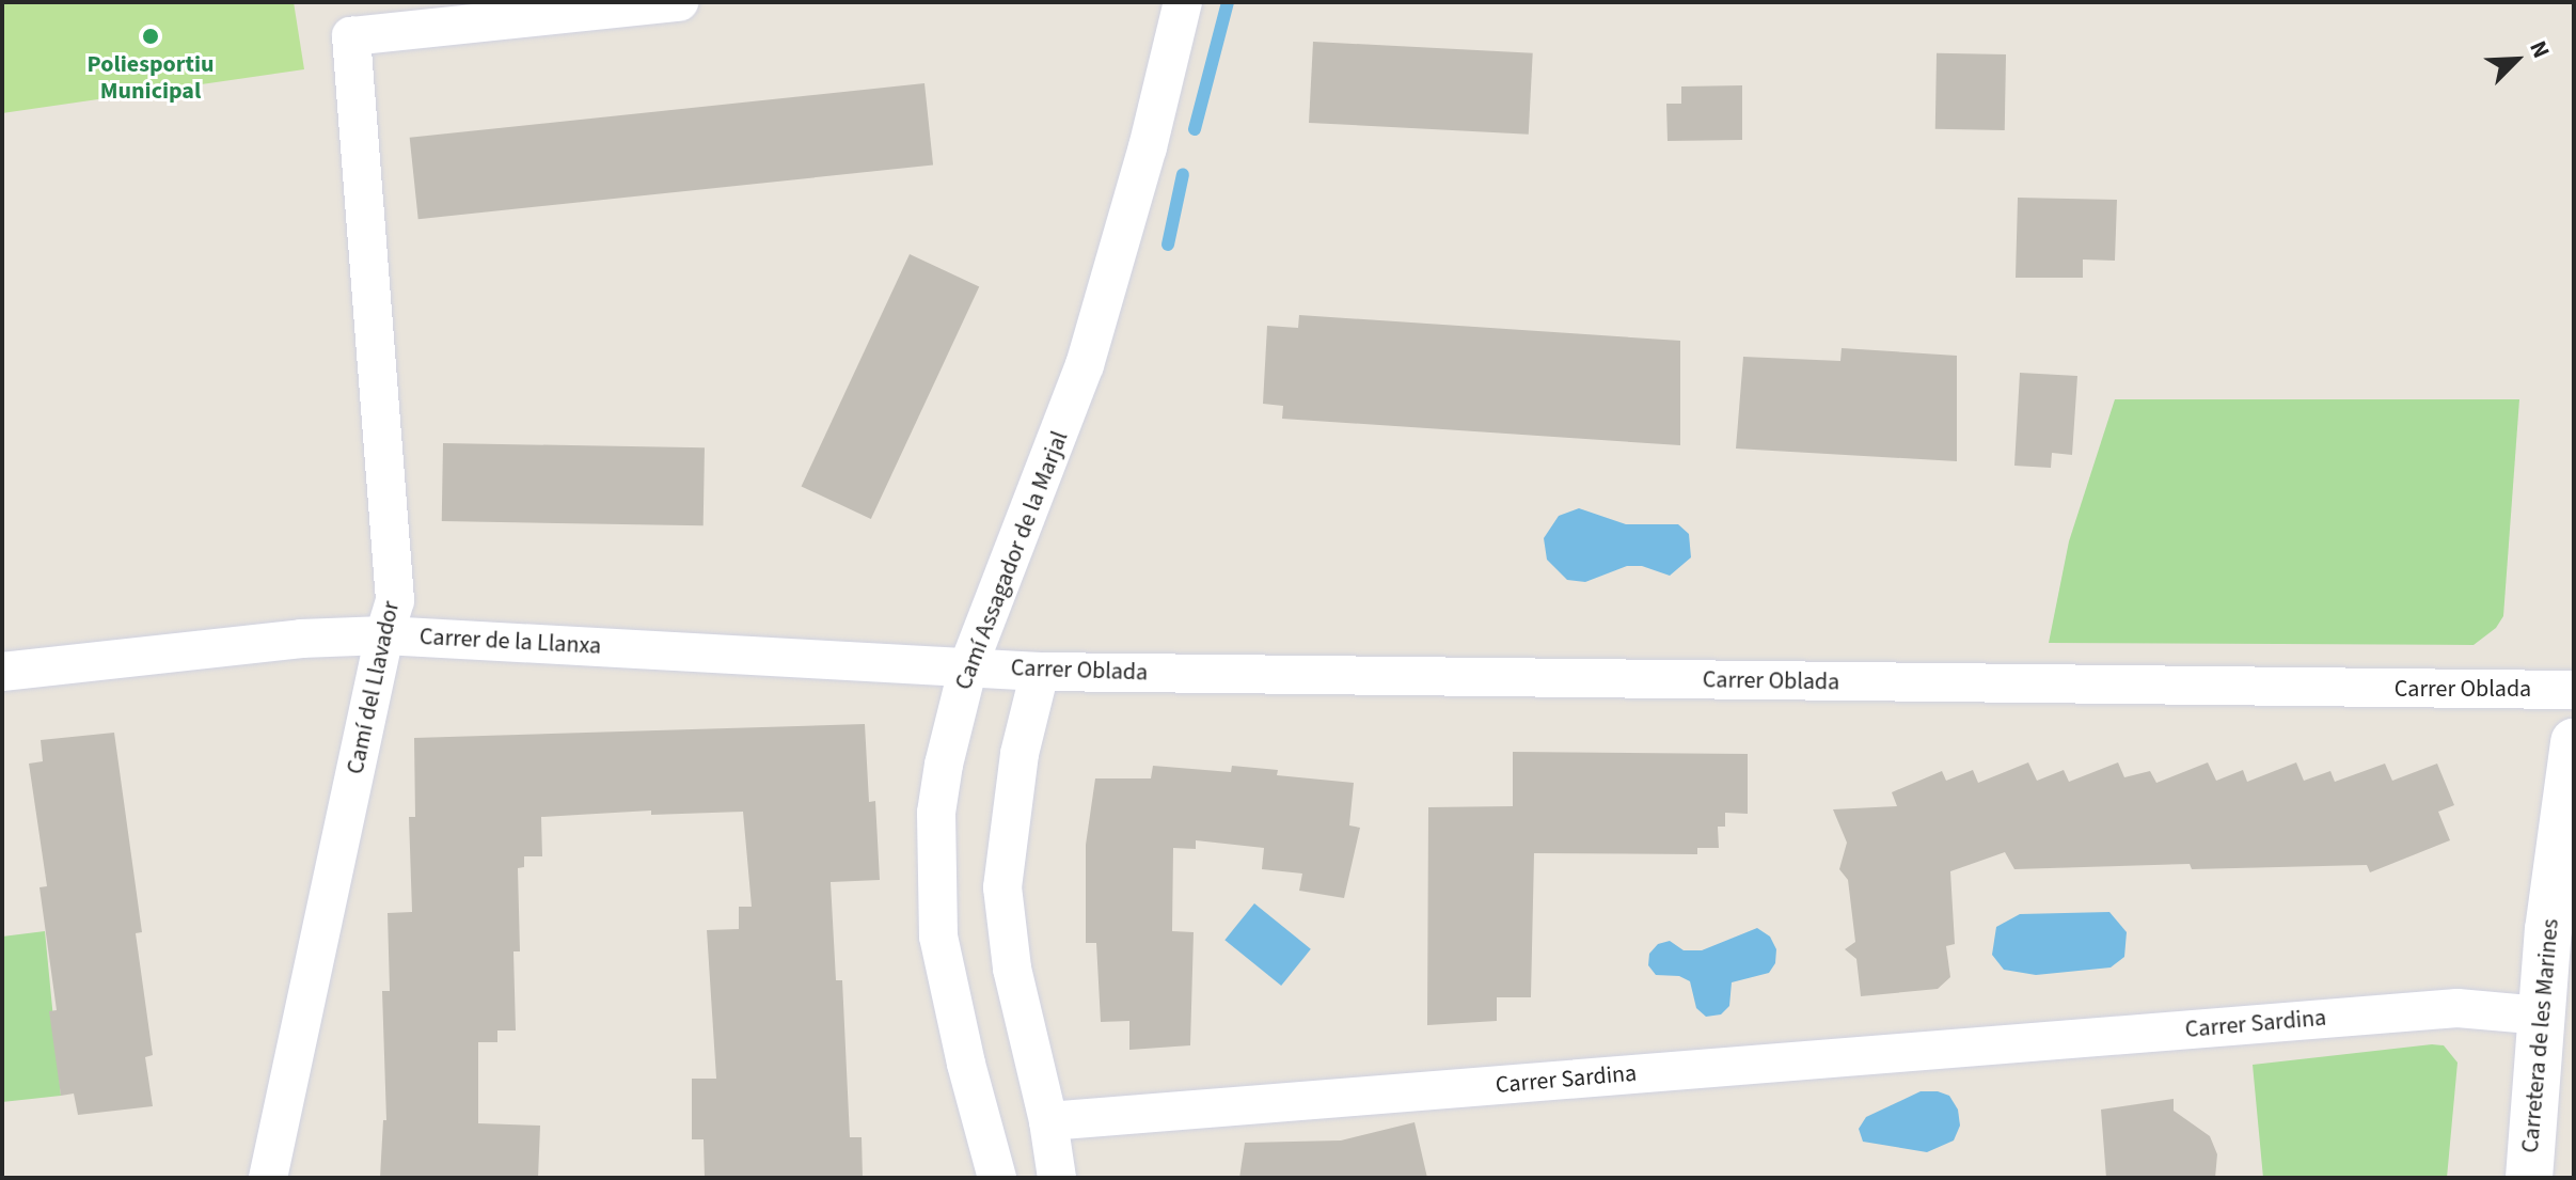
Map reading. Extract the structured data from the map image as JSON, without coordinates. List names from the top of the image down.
{
  "streets": {
    "main road": ["Carretera de les Marines"],
    "street": [
      "Camí Assagador de la Marjal",
      "Carrer de la Llanxa",
      "Carrer Oblada",
      "Camí del Llavador",
      "Carrer Sardina"
    ]
  },
  "crossings": [
    ["Camí Assagador de la Marjal", "Carrer de la Llanxa"],
    ["Camí Assagador de la Marjal", "Carrer Oblada"],
    ["Carrer de la Llanxa", "Carrer Oblada"],
    ["Carrer de la Llanxa", "Camí del Llavador"],
    ["Carrer Sardina", "Carretera de les Marines"]
  ],
  "places": ["Poliesportiu Municipal"],
  "north": "top right"
}
